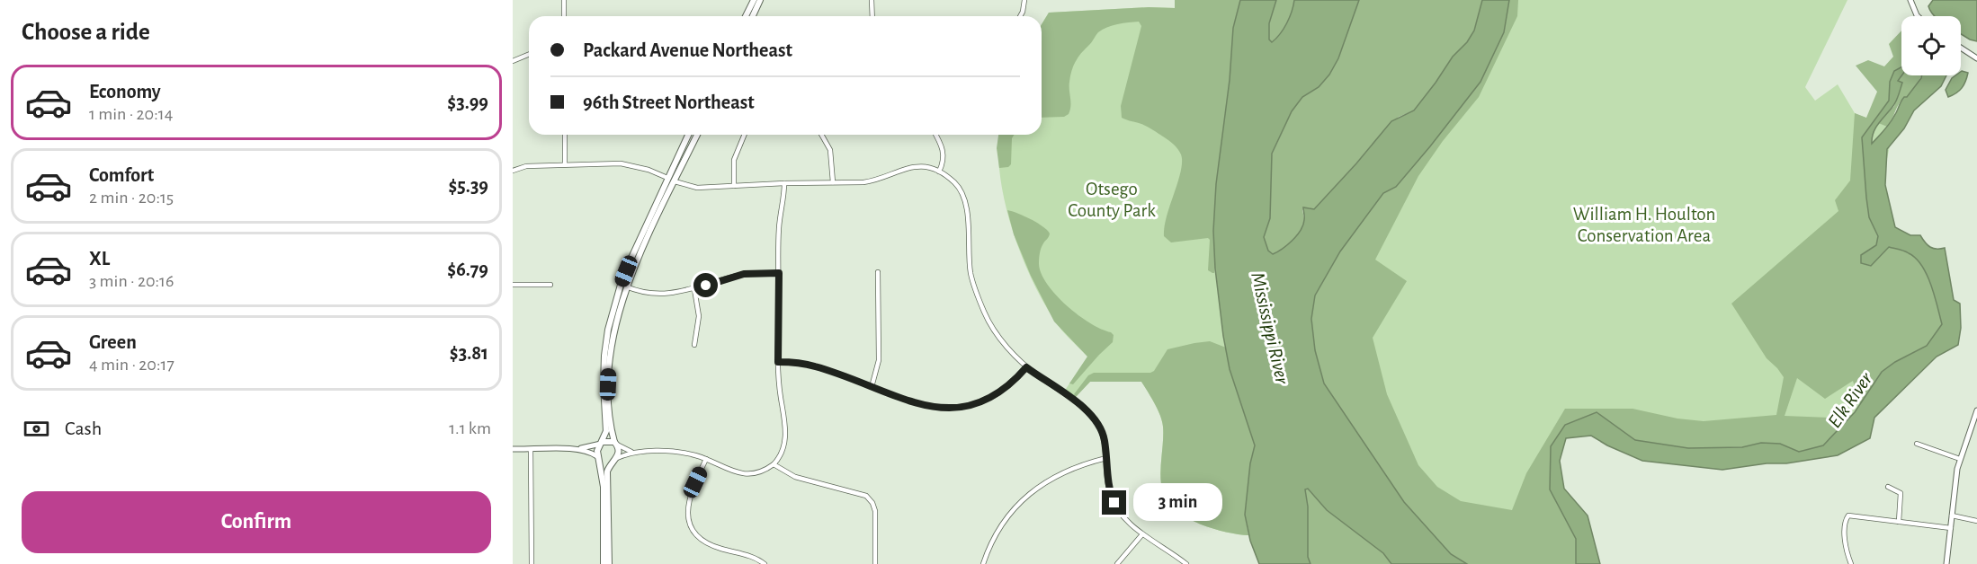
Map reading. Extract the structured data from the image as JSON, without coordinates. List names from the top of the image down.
{
  "water": ["Mississippi River", "Elk River"],
  "parks": ["Otsego County Park", "William H. Houlton Conservation Area"],
  "page": {
    "heading": "Choose a ride",
    "banner": ["Packard Avenue Northeast", "96th Street Northeast"],
    "list": [
      {
        "name": "Economy",
        "note": "1 min · 20:14",
        "value": "$3.99"
      },
      {
        "name": "Comfort",
        "note": "2 min · 20:15",
        "value": "$5.39"
      },
      {
        "name": "XL",
        "note": "3 min · 20:16",
        "value": "$6.79"
      },
      {
        "name": "Green",
        "note": "4 min · 20:17",
        "value": "$3.81"
      }
    ],
    "pay": ["Cash", "1.1 km"],
    "buttons": "Confirm",
    "bubble": "3 min"
  }
}
